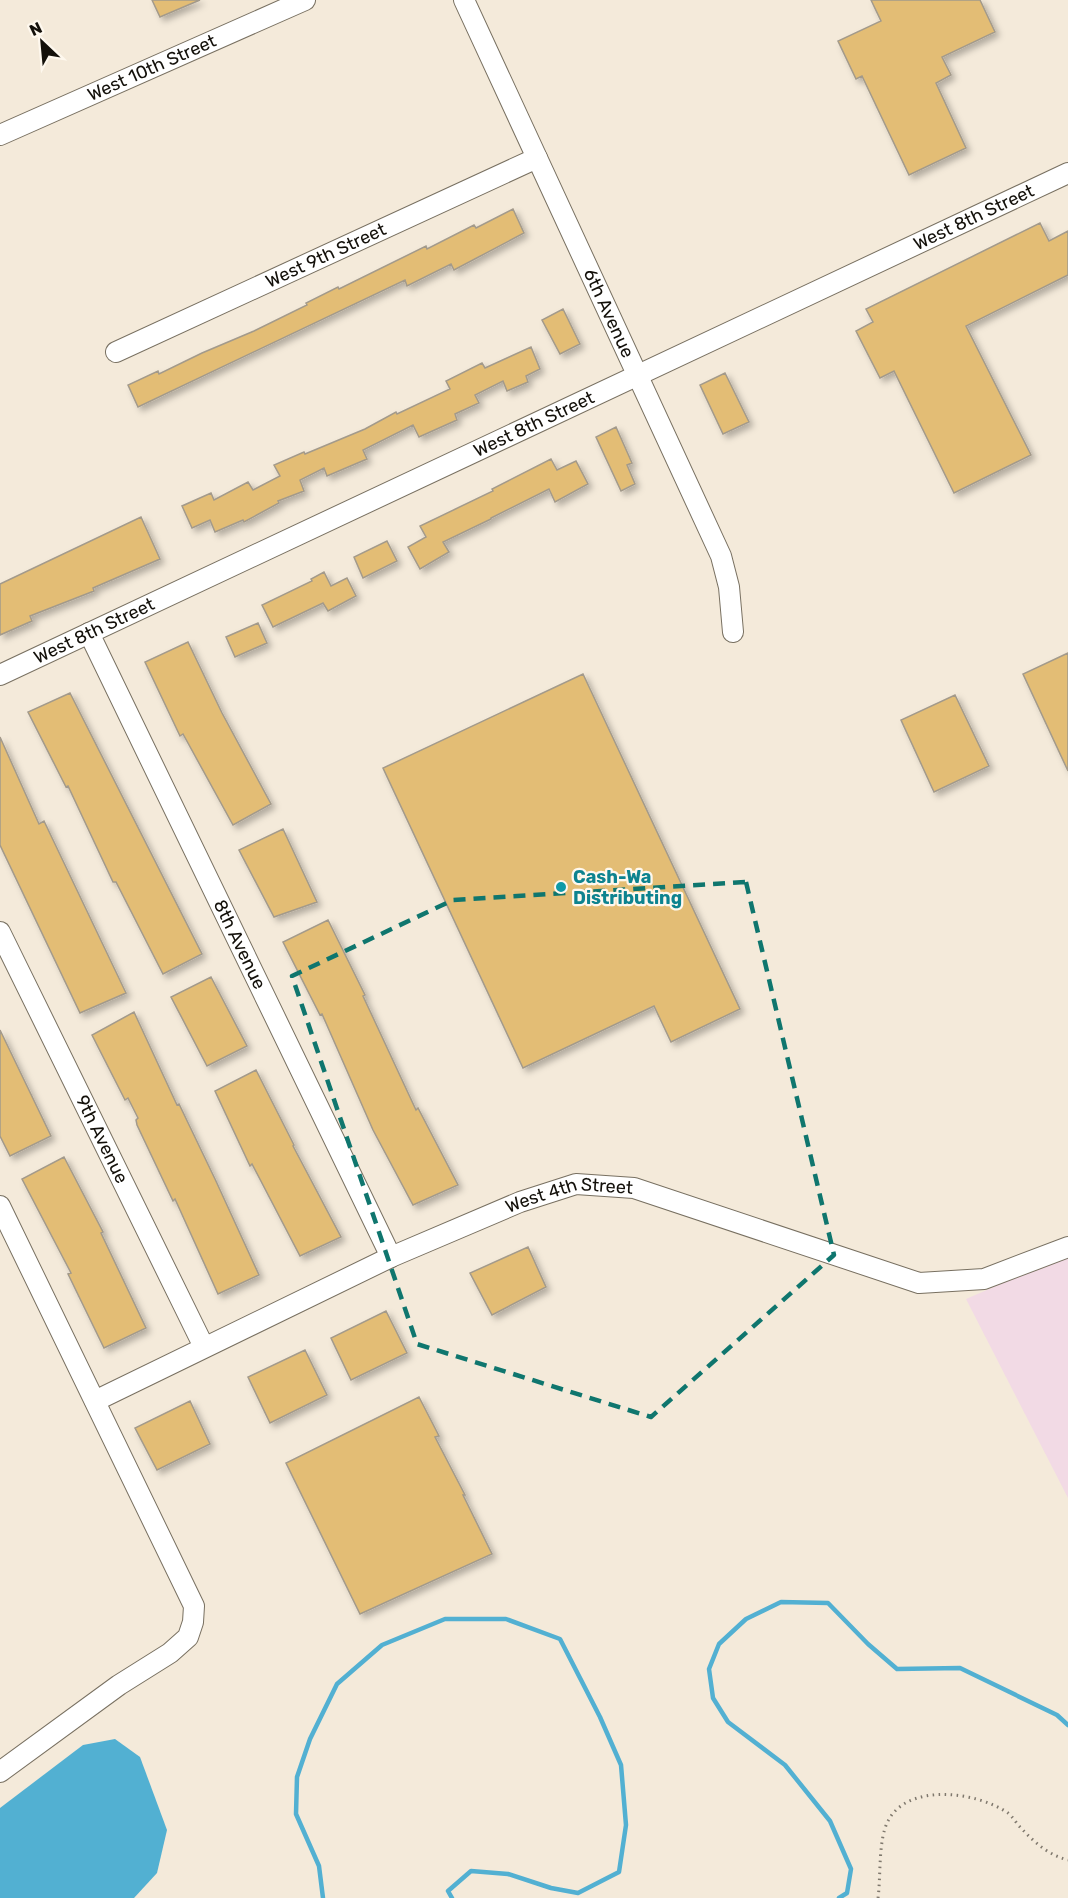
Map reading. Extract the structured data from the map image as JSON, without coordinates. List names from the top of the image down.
{
  "streets": {
    "street": [
      "West 10th Street",
      "West 8th Street",
      "West 9th Street",
      "6th Avenue",
      "8th Avenue",
      "9th Avenue",
      "West 4th Street"
    ]
  },
  "crossings": [
    ["West 8th Street", "6th Avenue"],
    ["West 8th Street", "8th Avenue"],
    ["West 9th Street", "6th Avenue"],
    ["8th Avenue", "West 4th Street"],
    ["9th Avenue", "West 4th Street"]
  ],
  "places": ["Cash-Wa Distributing"],
  "north": "top left"
}
